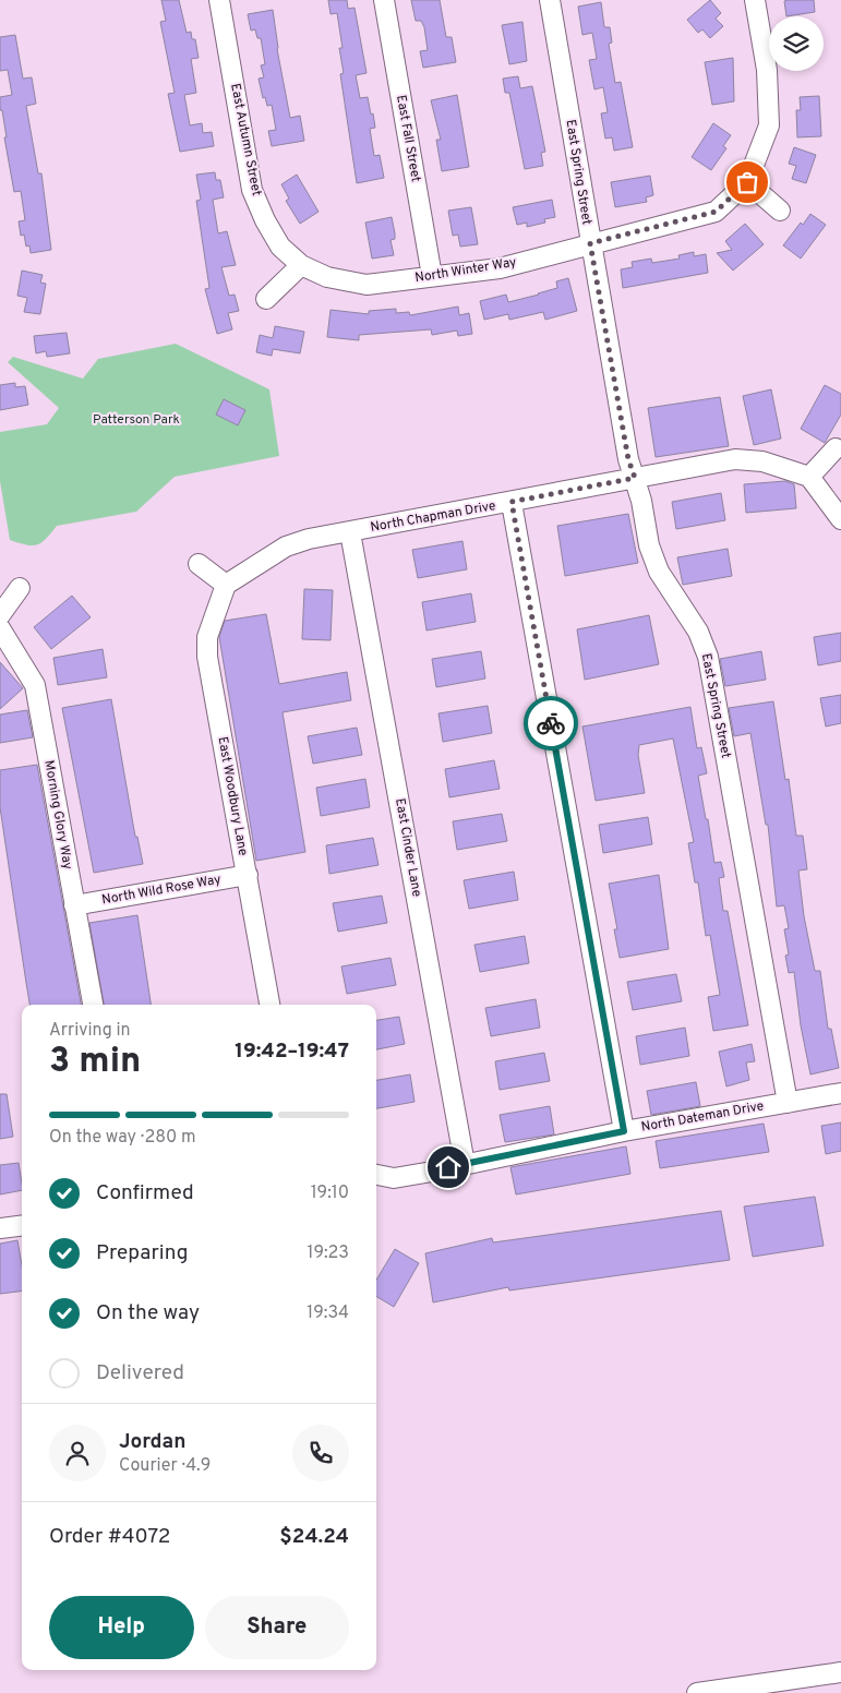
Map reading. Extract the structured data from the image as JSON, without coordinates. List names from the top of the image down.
{
  "streets": {
    "street": [
      "East Fall Street",
      "East Autumn Street",
      "East Spring Street",
      "North Winter Way",
      "North Chapman Drive",
      "East Woodbury Lane",
      "Morning Glory Way",
      "East Cinder Lane",
      "North Wild Rose Way",
      "North Dateman Drive"
    ]
  },
  "crossings": [
    ["East Fall Street", "North Winter Way"],
    ["East Autumn Street", "North Winter Way"],
    ["East Spring Street", "North Winter Way"],
    ["East Spring Street", "North Chapman Drive"],
    ["East Spring Street", "North Dateman Drive"],
    ["North Chapman Drive", "East Woodbury Lane"],
    ["North Chapman Drive", "East Cinder Lane"],
    ["East Woodbury Lane", "North Wild Rose Way"],
    ["Morning Glory Way", "North Wild Rose Way"],
    ["East Cinder Lane", "North Dateman Drive"]
  ],
  "parks": ["Patterson Park"],
  "page": {
    "heading": ["3 min", "Arriving in", "19:42–19:47"],
    "panel": [
      "Jordan",
      "Courier · 4.9",
      "Order #4072",
      "$24.24"
    ],
    "bar": "On the way · 280 m",
    "list": [
      ["Confirmed", "19:10"],
      ["Preparing", "19:23"],
      ["On the way", "19:34"],
      "Delivered"
    ],
    "buttons": ["Help", "Share"]
  }
}
